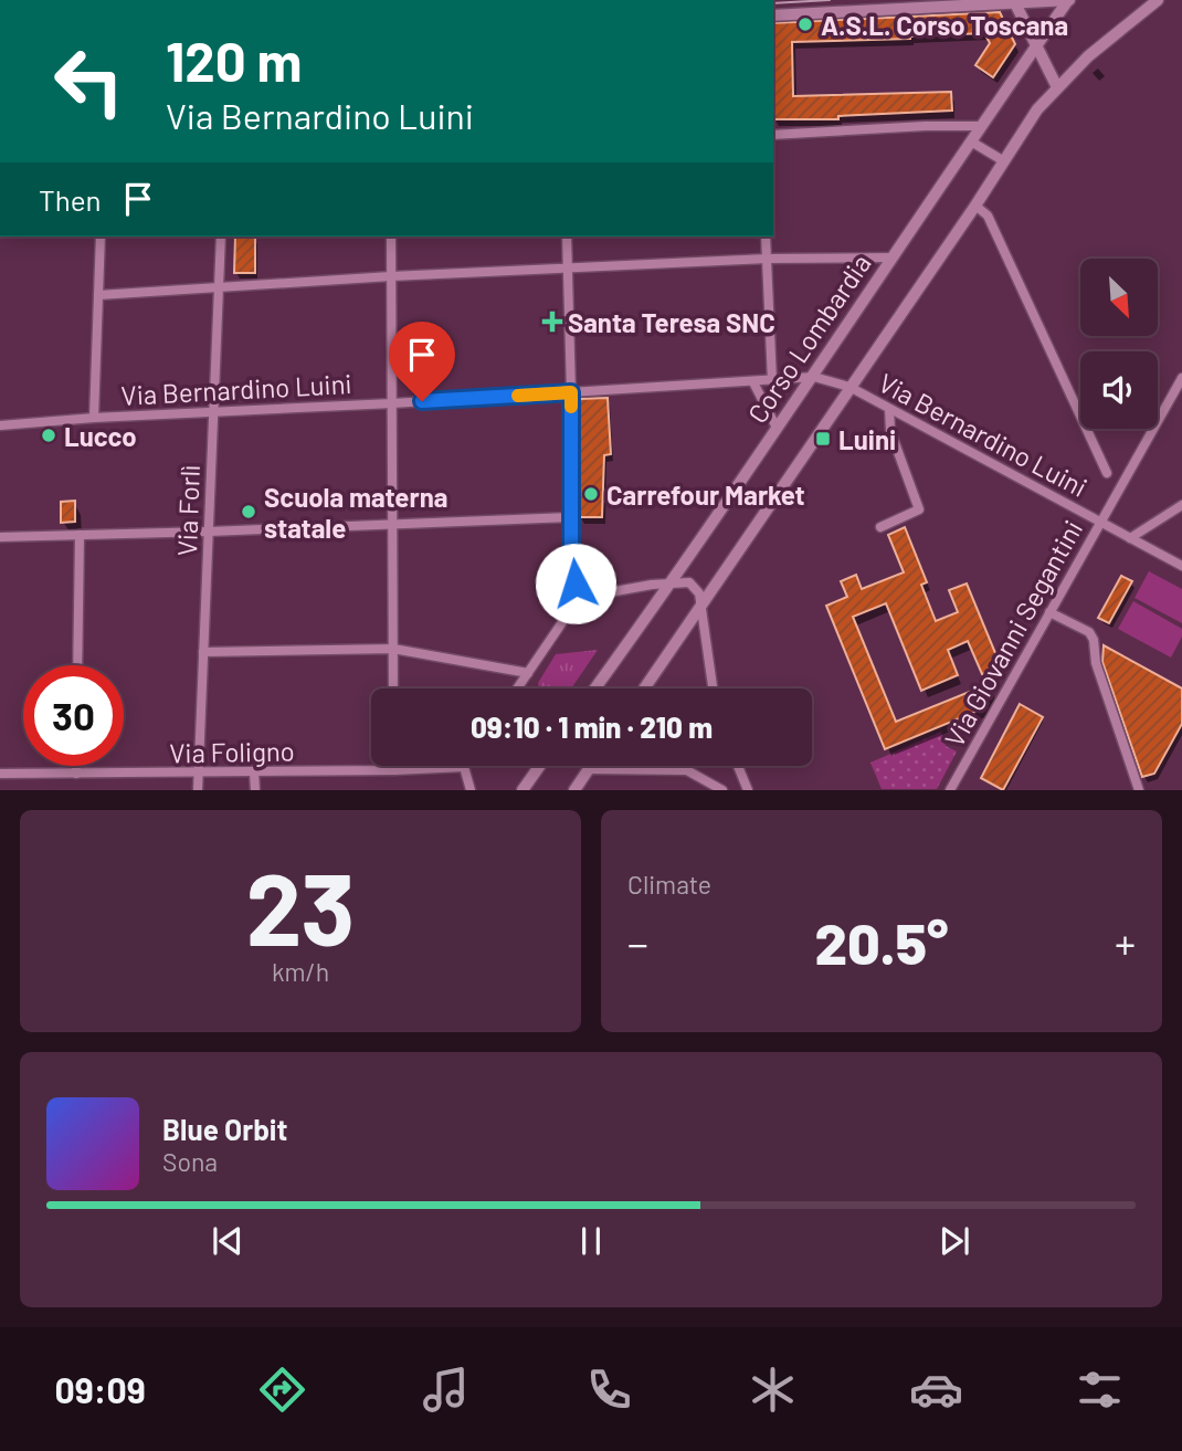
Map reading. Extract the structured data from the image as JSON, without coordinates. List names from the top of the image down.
{
  "streets": {
    "street": [
      "Corso Lombardia",
      "Via Bernardino Luini",
      "Via Forlì",
      "Via Giovanni Segantini",
      "Via Foligno"
    ]
  },
  "crossings": [
    ["Corso Lombardia", "Via Bernardino Luini"],
    ["Via Bernardino Luini", "Via Forlì"],
    ["Via Bernardino Luini", "Via Giovanni Segantini"],
    ["Via Forlì", "Via Foligno"]
  ],
  "places": {
    "other": [
      "A.S.L. Corso Toscana",
      "Lucco",
      "Carrefour Market",
      "Scuola materna statale"
    ],
    "health": ["Santa Teresa SNC"],
    "transit": ["Luini"]
  },
  "north": "bottom right",
  "page": {
    "turn": ["120 m", "Via Bernardino Luini"],
    "then": "Then",
    "limit": "30",
    "trip": "09:10 · 1 min · 210 m",
    "tile": [
      ["23", "km/h"],
      "Climate"
    ],
    "heat": ["−", "20.5°", "+"],
    "song": ["Blue Orbit", "Sona"],
    "tabs": "09:09"
  }
}
